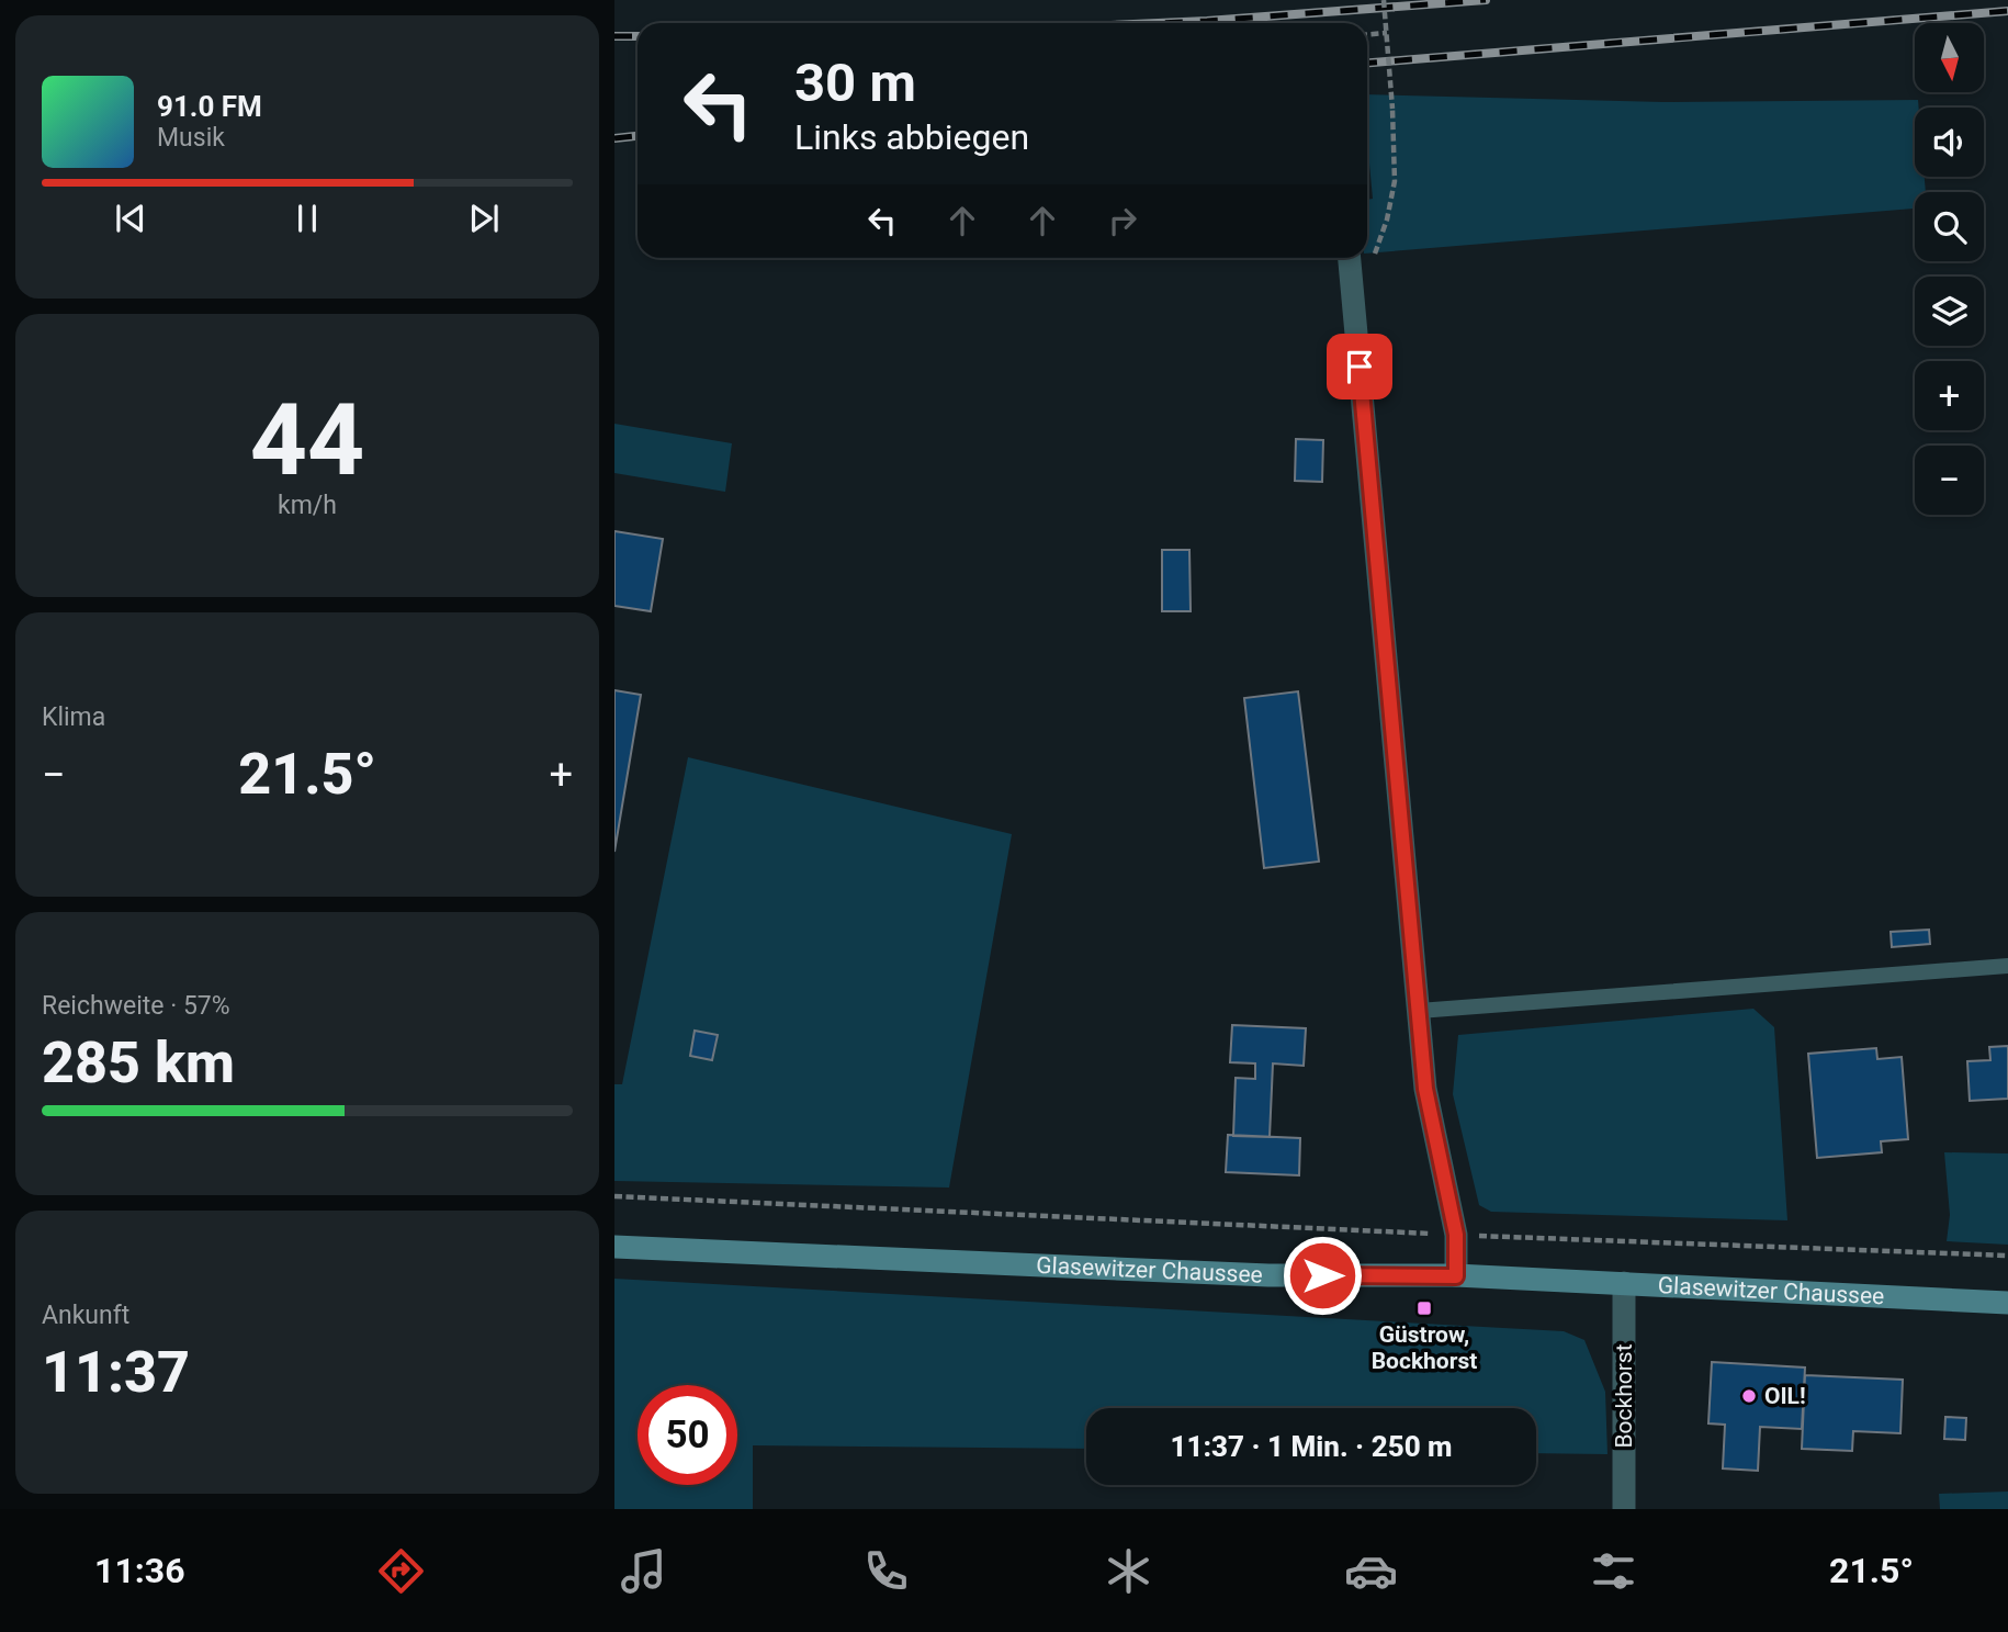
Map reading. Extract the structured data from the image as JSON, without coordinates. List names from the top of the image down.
{
  "streets": {
    "main road": ["Glasewitzer Chaussee"],
    "street": ["Bockhorst"]
  },
  "crossings": [
    ["Glasewitzer Chaussee", "Bockhorst"]
  ],
  "places": {
    "transit": ["Güstrow, Bockhorst"],
    "other": ["OIL!"]
  },
  "north": "bottom",
  "page": {
    "map_buttons": ["+", "−"],
    "turn": ["30 m", "Links abbiegen"],
    "song": ["91.0 FM", "Musik"],
    "tile": [
      ["44", "km/h"],
      "Klima",
      ["Reichweite · 57%", "285 km"],
      ["Ankunft", "11:37"]
    ],
    "heat": ["−", "21.5°", "+"],
    "limit": "50",
    "trip": "11:37 · 1 Min. · 250 m",
    "tabs": ["11:36", "21.5°"]
  }
}
